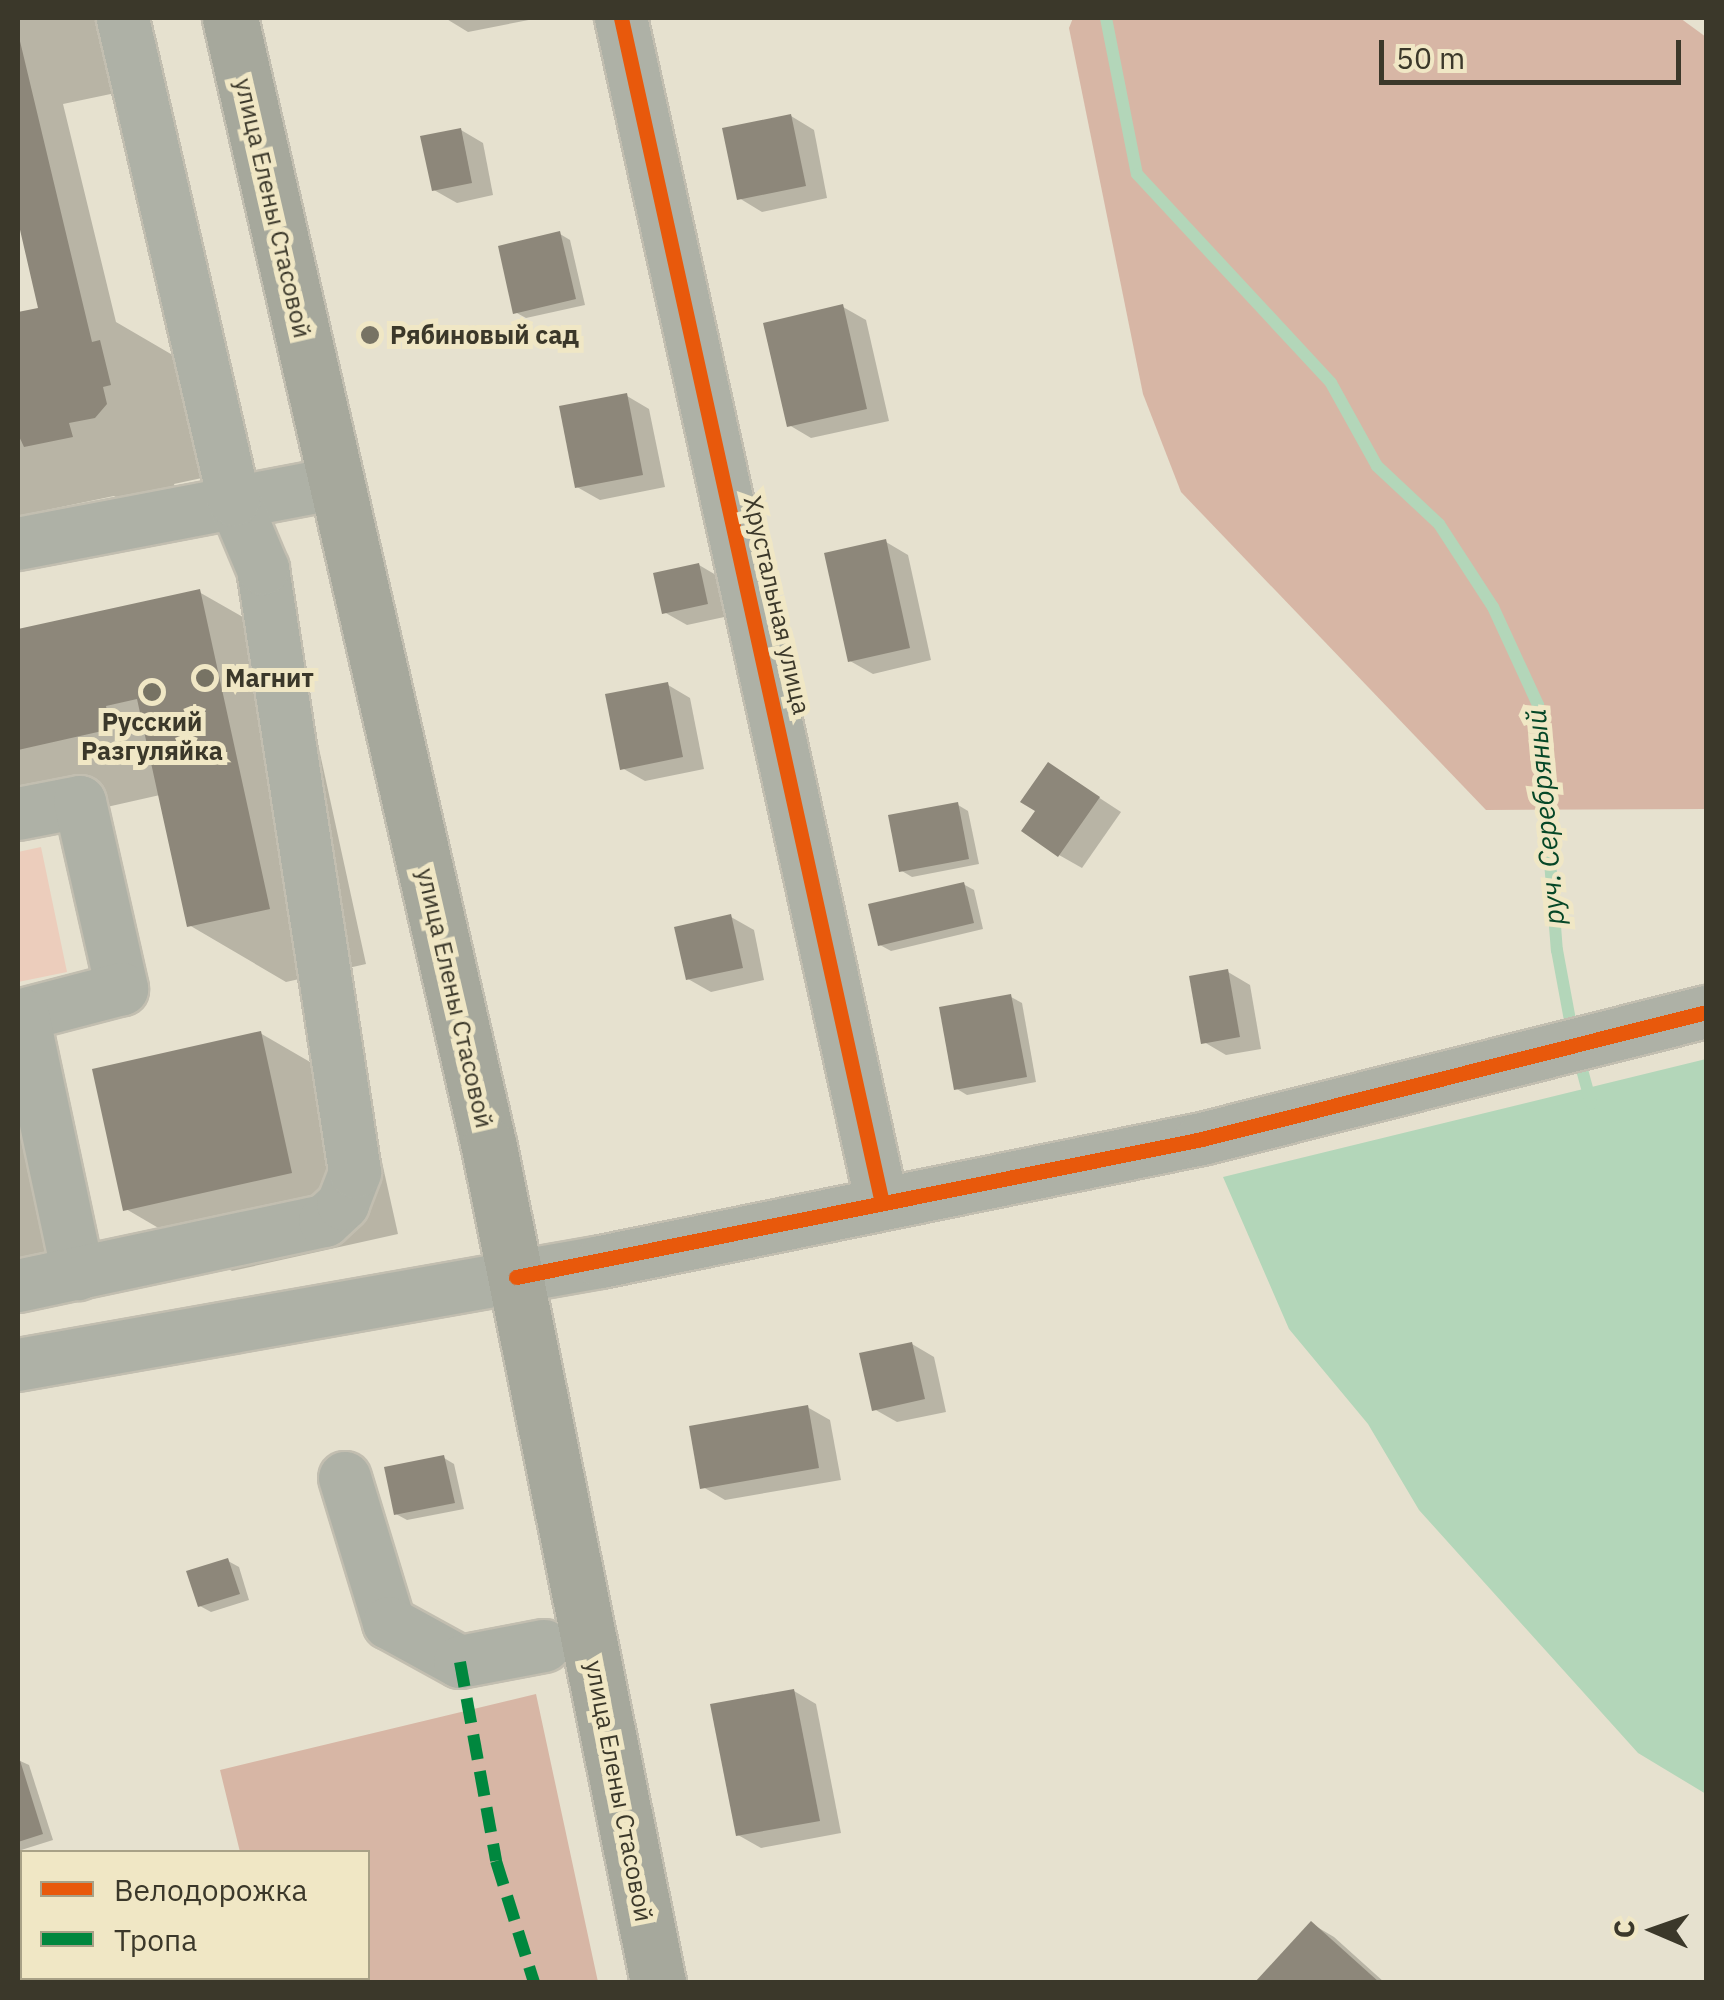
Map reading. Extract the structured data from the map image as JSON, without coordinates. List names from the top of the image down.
{
  "streets": {
    "main road": ["улица Елены Стасовой"],
    "street": ["Хрустальная улица"]
  },
  "water": ["руч. Серебряный"],
  "places": ["Рябиновый сад", "Магнит", "Русский Разгуляйка"],
  "legend": ["Велодорожка", "Тропа"],
  "scale_bar": "50 m",
  "north": "left"
}
